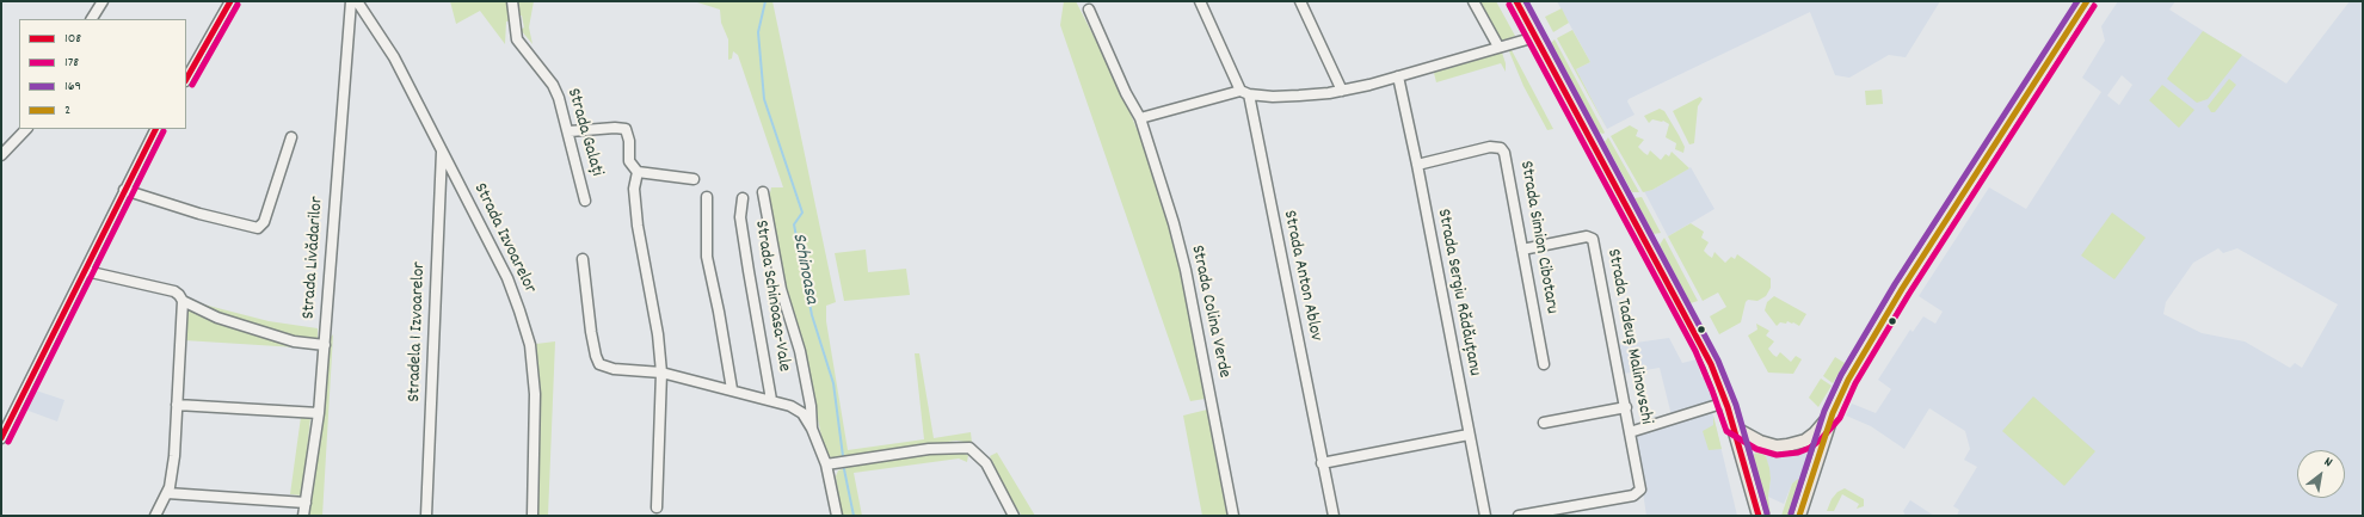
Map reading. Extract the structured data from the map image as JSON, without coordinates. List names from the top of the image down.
{
  "streets": {
    "street": [
      "Strada Galați",
      "Strada Simion Cibotaru",
      "Strada Izvoarelor",
      "Strada Livădarilor",
      "Strada Anton Ablov",
      "Strada Sergiu Rădăuțanu",
      "Strada Schinoasa-Vale",
      "Strada Colina Verde",
      "Stradela 1 Izvoarelor",
      "Strada Tadeuș Malinovschi"
    ]
  },
  "crossings": [
    ["Strada Simion Cibotaru", "Strada Sergiu Rădăuțanu"],
    ["Strada Simion Cibotaru", "Strada Tadeuș Malinovschi"],
    ["Strada Izvoarelor", "Stradela 1 Izvoarelor"]
  ],
  "water": ["Schinoasa"],
  "lines": [
    "transit line 108",
    "transit line 169",
    "transit line 2",
    "transit line 178"
  ],
  "legend": [
    "108",
    "178",
    "169",
    "2"
  ],
  "north": "top right"
}
